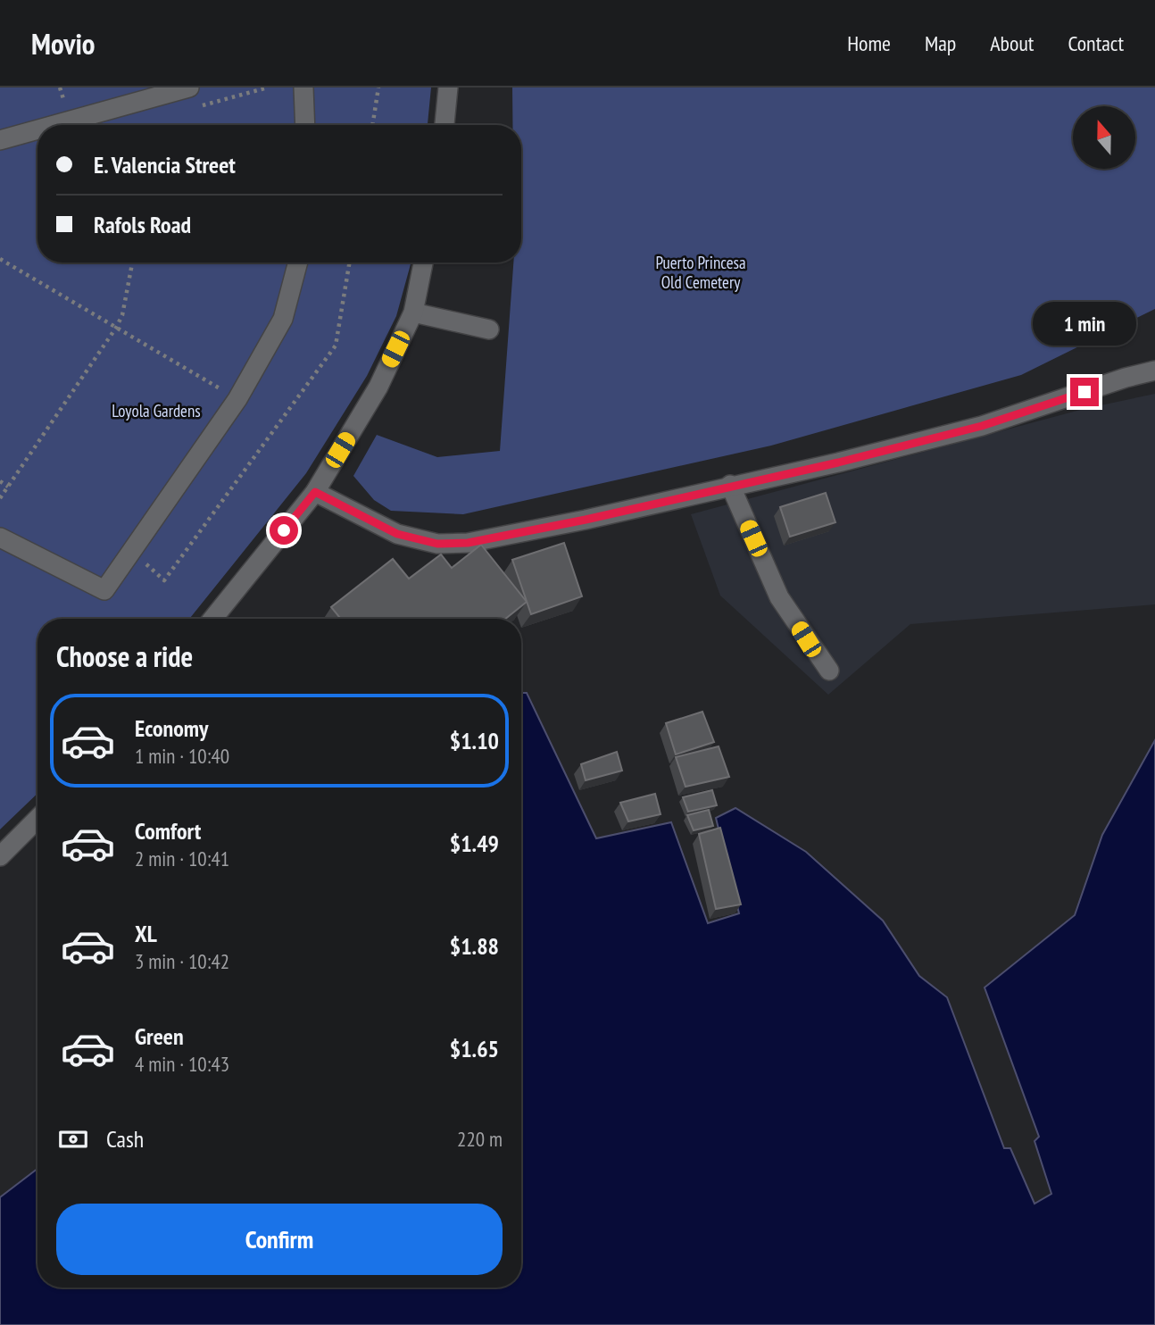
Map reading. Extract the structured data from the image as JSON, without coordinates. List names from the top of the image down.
{
  "parks": ["Puerto Princesa Old Cemetery", "Loyola Gardens"],
  "north": "top",
  "page": {
    "header": "Movio",
    "nav": [
      "Home",
      "Map",
      "About",
      "Contact"
    ],
    "banner": ["E. Valencia Street", "Rafols Road"],
    "bubble": "1 min",
    "heading": "Choose a ride",
    "list": [
      {
        "name": "Economy",
        "note": "1 min · 10:40",
        "value": "$1.10"
      },
      {
        "name": "Comfort",
        "note": "2 min · 10:41",
        "value": "$1.49"
      },
      {
        "name": "XL",
        "note": "3 min · 10:42",
        "value": "$1.88"
      },
      {
        "name": "Green",
        "note": "4 min · 10:43",
        "value": "$1.65"
      }
    ],
    "pay": ["Cash", "220 m"],
    "buttons": "Confirm"
  }
}
